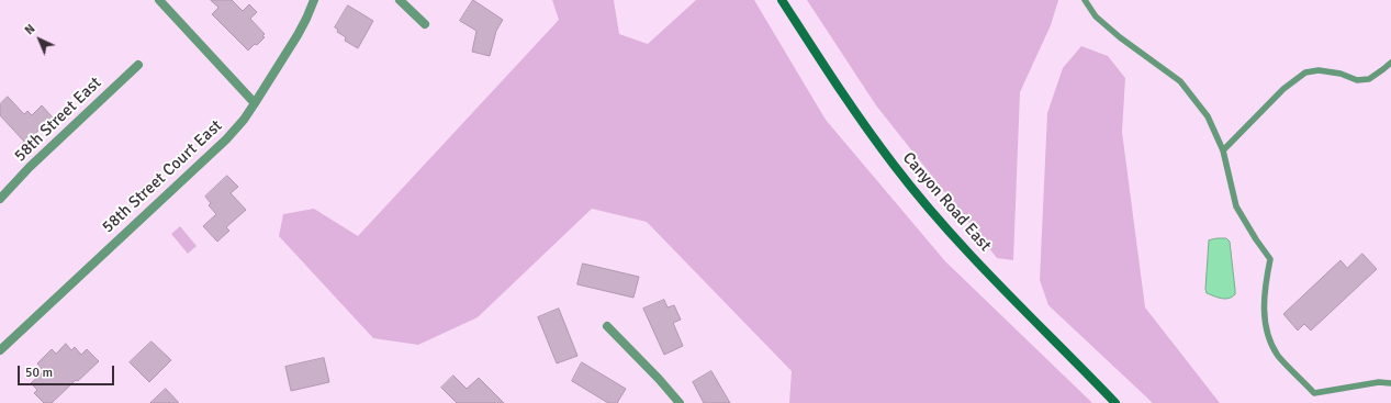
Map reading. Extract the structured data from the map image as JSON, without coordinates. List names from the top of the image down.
{
  "streets": {
    "main road": ["Canyon Road East"],
    "street": ["58th Street East", "58th Street Court East"]
  },
  "scale_bar": "50 m",
  "north": "top left"
}
